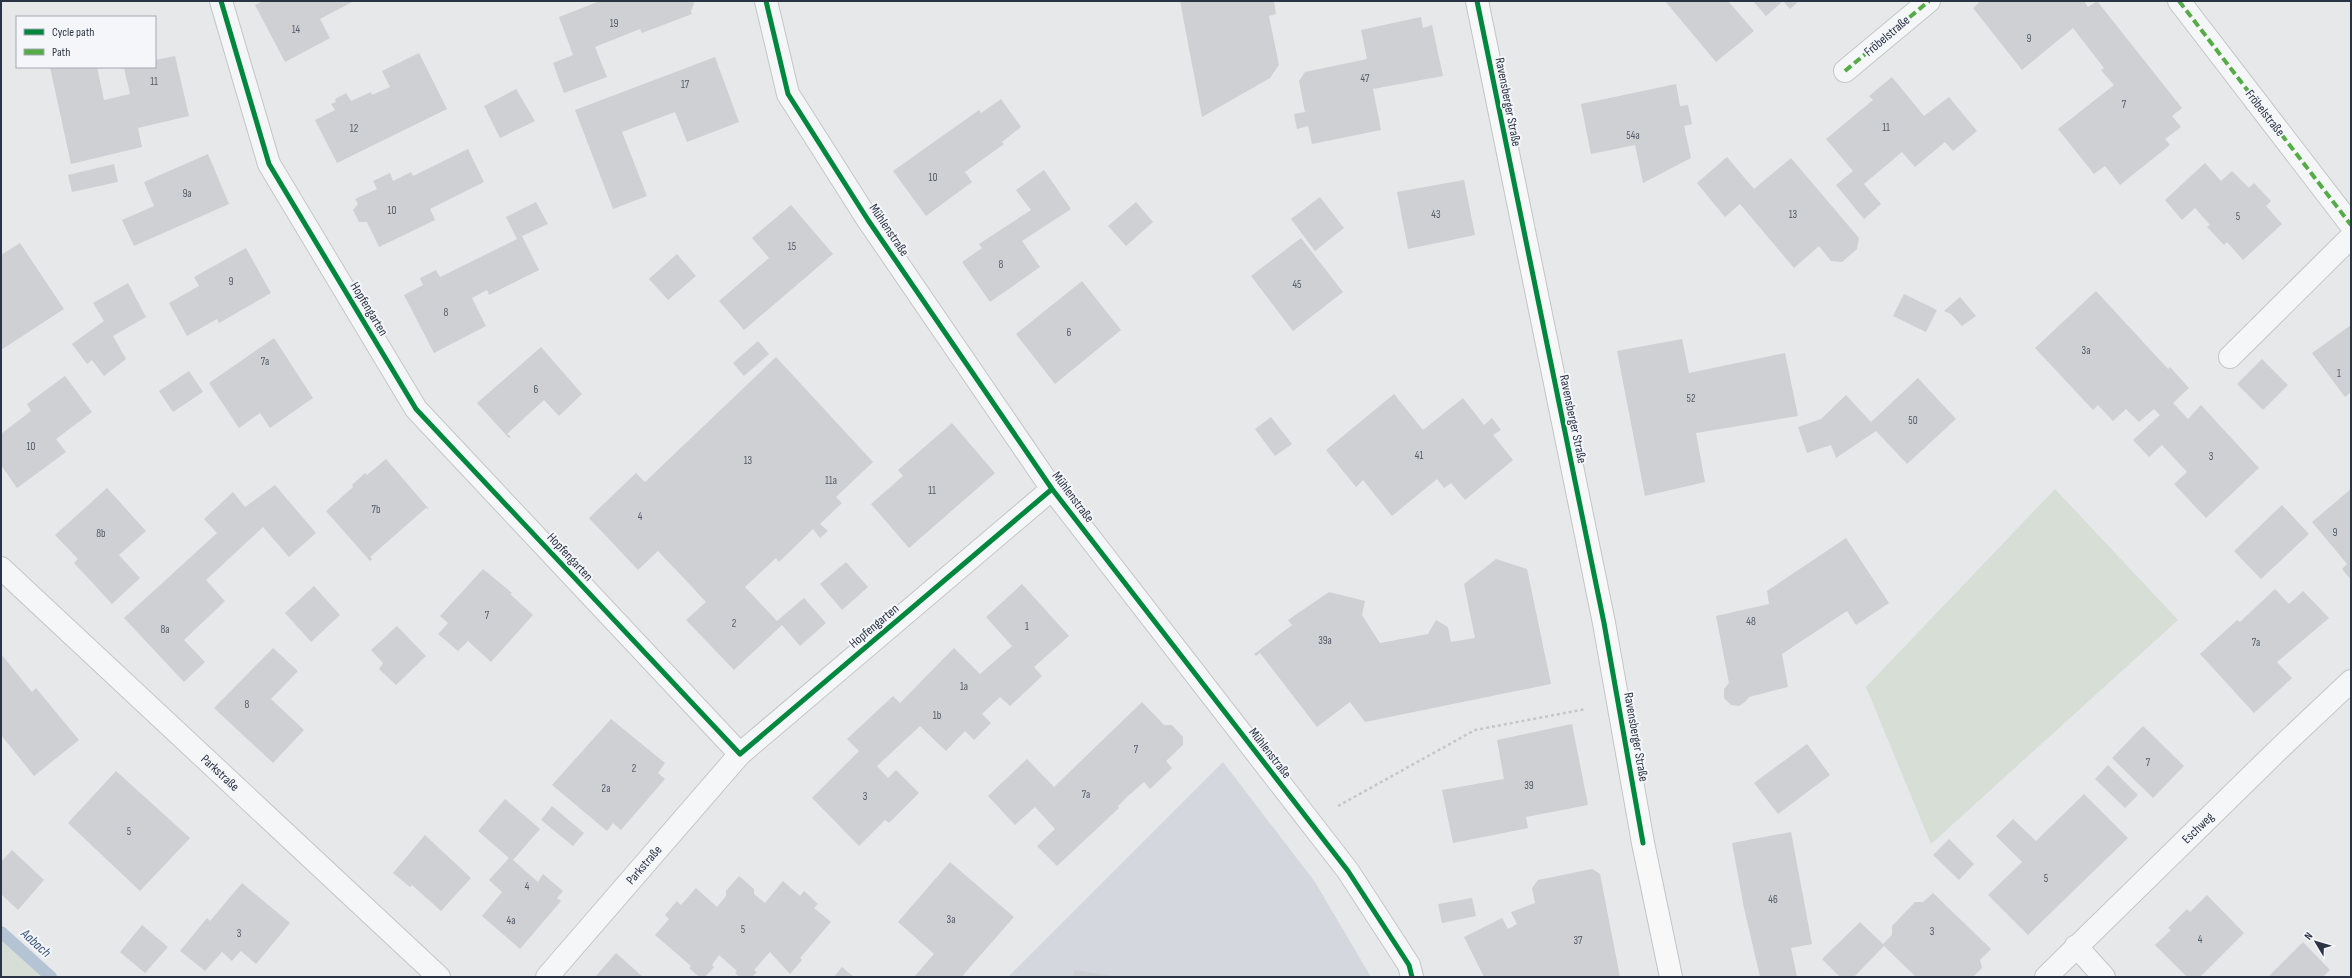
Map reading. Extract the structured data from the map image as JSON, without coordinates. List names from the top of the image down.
{
  "streets": {
    "main road": ["Ravensberger Straße"],
    "street": [
      "Fröbelstraße",
      "Mühlenstraße",
      "Hopfengarten",
      "Parkstraße",
      "Eschweg"
    ]
  },
  "crossings": [
    ["Mühlenstraße", "Hopfengarten"],
    ["Hopfengarten", "Parkstraße"]
  ],
  "water": ["Aabach"],
  "house_numbers": [
    "19",
    "14",
    "9",
    "47",
    "11",
    "17",
    "7",
    "11",
    "12",
    "54a",
    "10",
    "9a",
    "10",
    "43",
    "13",
    "5",
    "15",
    "8",
    "9",
    "45",
    "8",
    "6",
    "3a",
    "7a",
    "1",
    "6",
    "52",
    "50",
    "10",
    "41",
    "3",
    "13",
    "11a",
    "11",
    "7b",
    "4",
    "9",
    "8b",
    "7",
    "48",
    "2",
    "1",
    "8a",
    "39a",
    "7a",
    "1a",
    "8",
    "1b",
    "7",
    "7",
    "2",
    "39",
    "2a",
    "7a",
    "3",
    "5",
    "5",
    "4",
    "46",
    "3a",
    "4a",
    "5",
    "3",
    "3",
    "4",
    "37"
  ],
  "legend": ["Cycle path", "Path"],
  "north": "top left"
}
